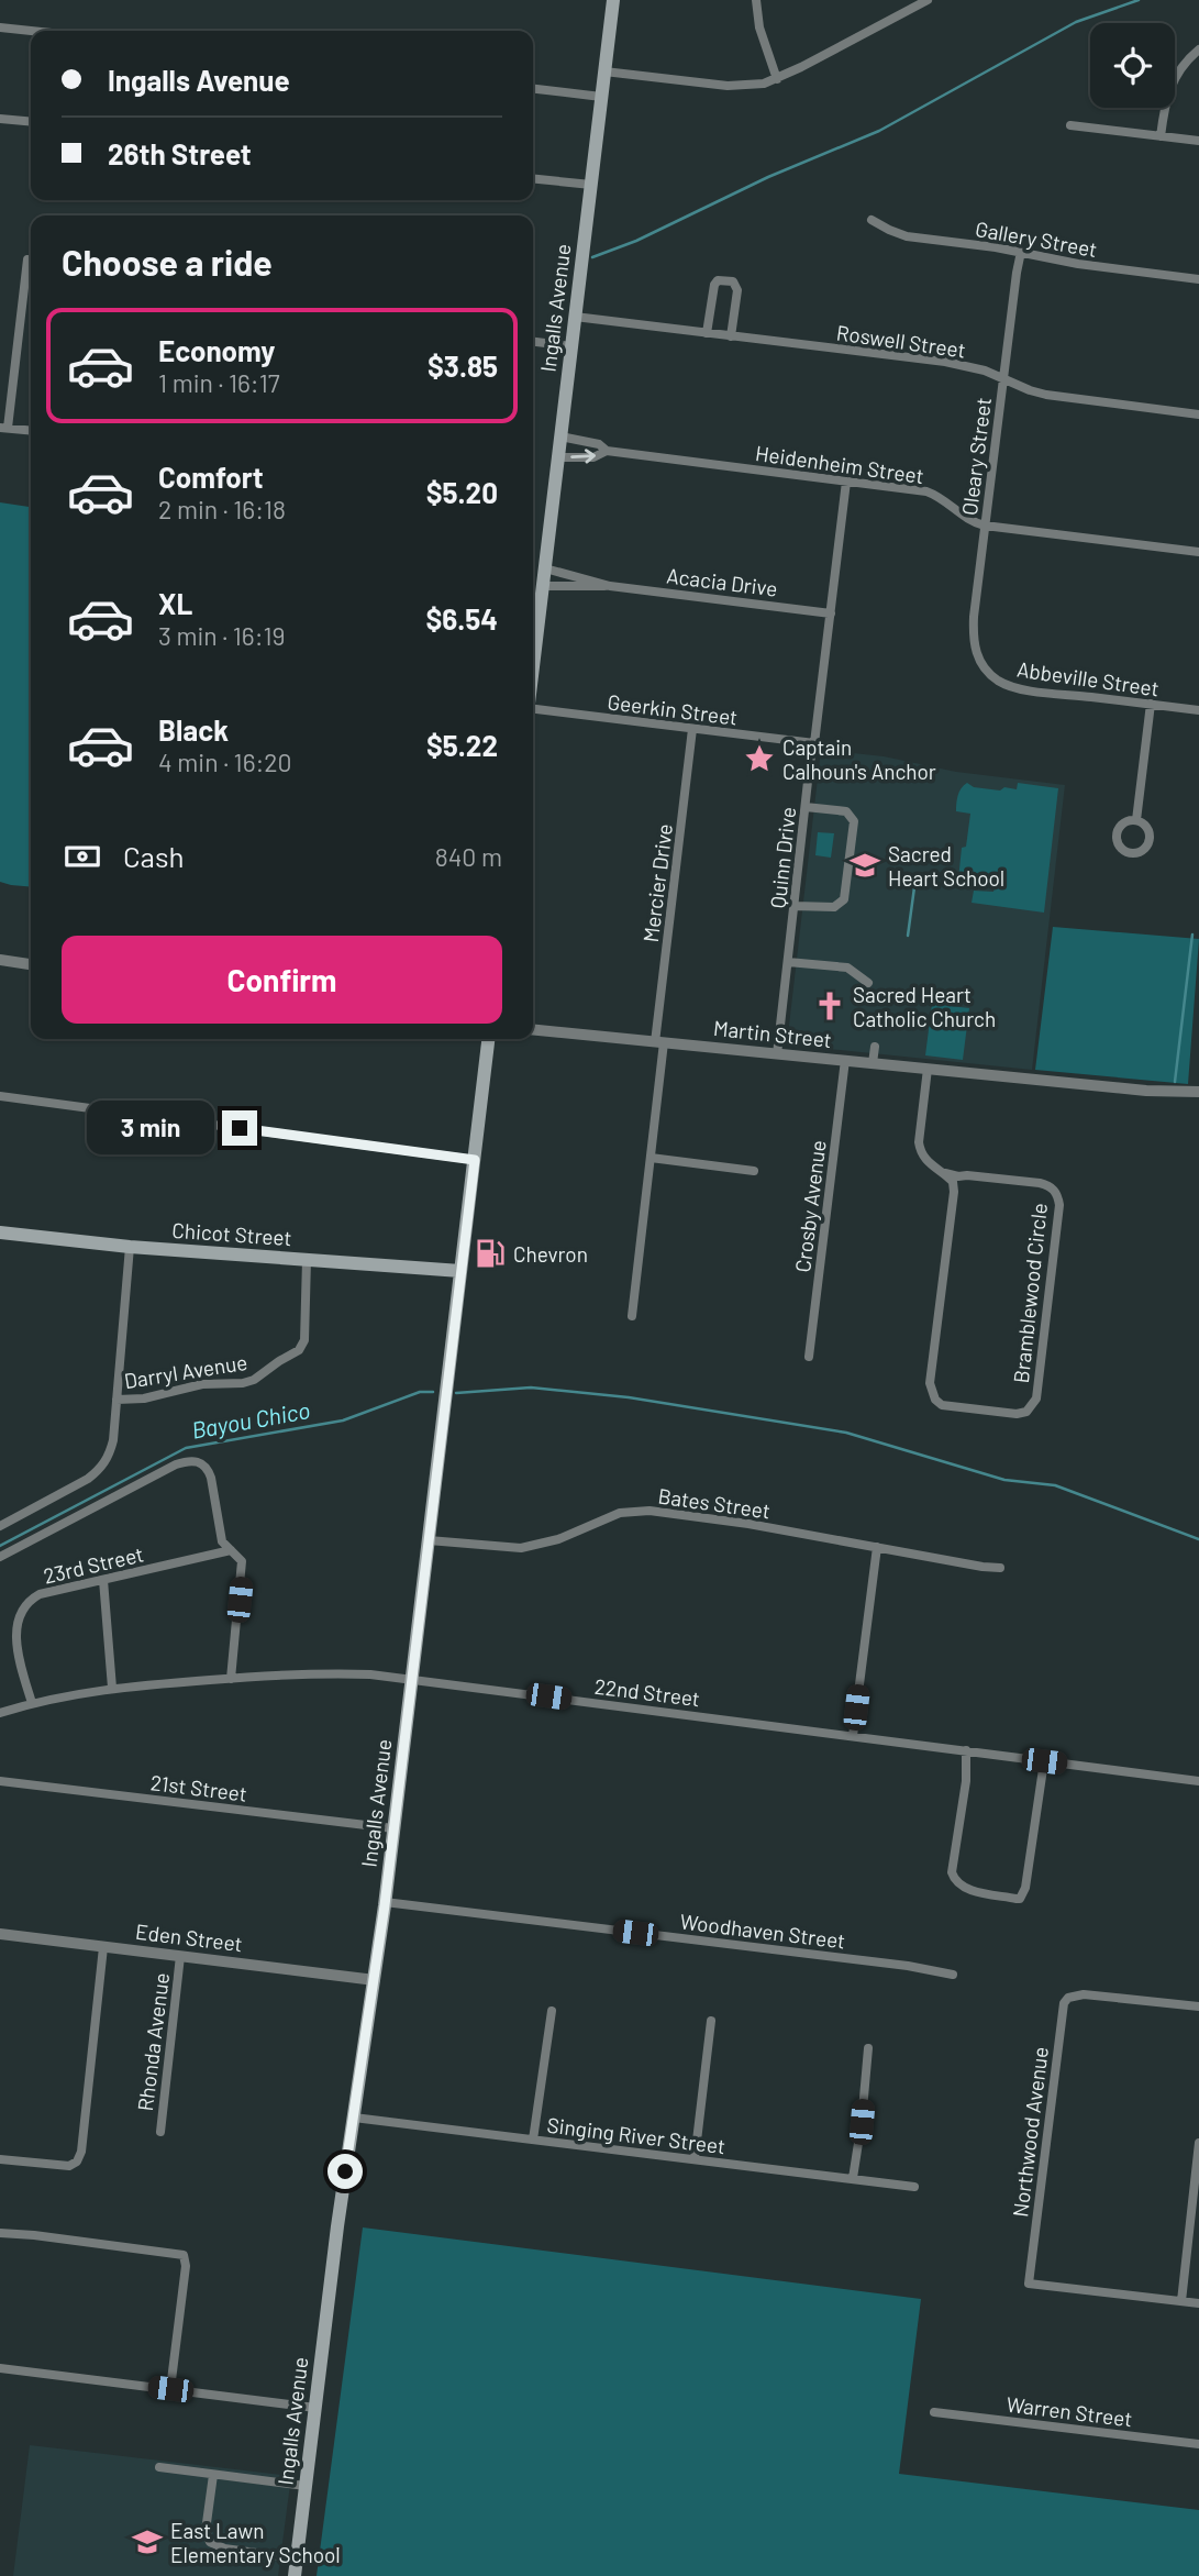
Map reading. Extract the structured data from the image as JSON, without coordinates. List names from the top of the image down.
{
  "streets": {
    "main road": ["Ingalls Avenue", "Chicot Street"],
    "street": [
      "Gallery Street",
      "Roswell Street",
      "Oleary Street",
      "Heidenheim Street",
      "Acacia Drive",
      "Abbeville Street",
      "Geerkin Street",
      "Quinn Drive",
      "Mercier Drive",
      "Martin Street",
      "Crosby Avenue",
      "Bramblewood Circle",
      "Darryl Avenue",
      "Bates Street",
      "23rd Street",
      "22nd Street",
      "21st Street",
      "Woodhaven Street",
      "Eden Street",
      "Rhonda Avenue",
      "Northwood Avenue",
      "Singing River Street",
      "Warren Street"
    ]
  },
  "crossings": [
    ["Gallery Street", "Oleary Street"],
    ["Ingalls Avenue", "Roswell Street"],
    ["Ingalls Avenue", "Heidenheim Street"],
    ["Ingalls Avenue", "Acacia Drive"],
    ["Ingalls Avenue", "Chicot Street"],
    ["Ingalls Avenue", "Bates Street"],
    ["Ingalls Avenue", "22nd Street"],
    ["Ingalls Avenue", "21st Street"],
    ["Ingalls Avenue", "Woodhaven Street"],
    ["Ingalls Avenue", "Eden Street"],
    ["Ingalls Avenue", "Singing River Street"],
    ["Roswell Street", "Oleary Street"],
    ["Oleary Street", "Heidenheim Street"],
    ["Oleary Street", "Abbeville Street"],
    ["Heidenheim Street", "Quinn Drive"],
    ["Acacia Drive", "Quinn Drive"],
    ["Geerkin Street", "Quinn Drive"],
    ["Geerkin Street", "Mercier Drive"],
    ["Quinn Drive", "Martin Street"],
    ["Mercier Drive", "Martin Street"],
    ["Martin Street", "Crosby Avenue"],
    ["Martin Street", "Bramblewood Circle"],
    ["Chicot Street", "Darryl Avenue"],
    ["23rd Street", "22nd Street"],
    ["Eden Street", "Rhonda Avenue"]
  ],
  "water": ["Bayou Chico"],
  "places": {
    "place": ["Captain Calhoun's Anchor"],
    "school or university": ["Sacred Heart School", "East Lawn Elementary School"],
    "church": ["Sacred Heart Catholic Church"],
    "fuel station": ["Chevron"]
  },
  "page": {
    "banner": ["Ingalls Avenue", "26th Street"],
    "heading": "Choose a ride",
    "list": [
      {
        "name": "Economy",
        "note": "1 min · 16:17",
        "value": "$3.85"
      },
      {
        "name": "Comfort",
        "note": "2 min · 16:18",
        "value": "$5.20"
      },
      {
        "name": "XL",
        "note": "3 min · 16:19",
        "value": "$6.54"
      },
      {
        "name": "Black",
        "note": "4 min · 16:20",
        "value": "$5.22"
      }
    ],
    "pay": ["Cash", "840 m"],
    "buttons": "Confirm",
    "bubble": "3 min"
  }
}
